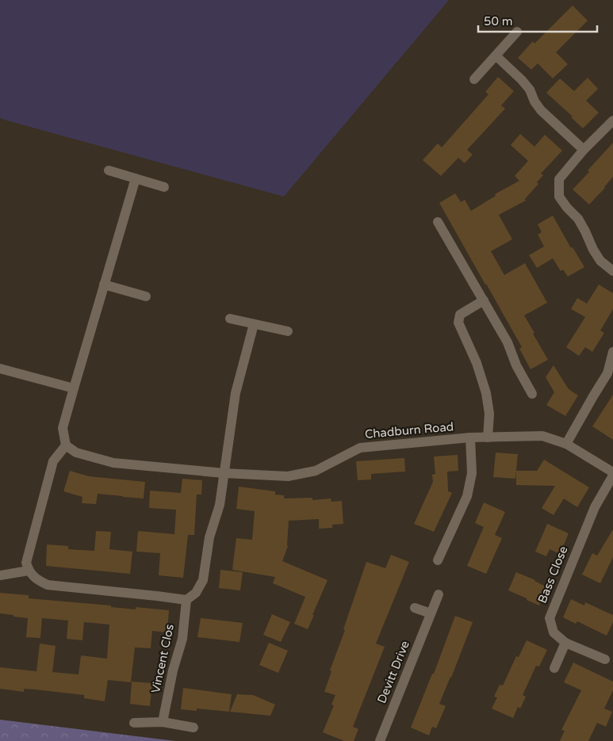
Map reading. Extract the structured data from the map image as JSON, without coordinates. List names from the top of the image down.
{
  "streets": {
    "street": [
      "Chadburn Road",
      "Bass Close",
      "Vincent Clos",
      "Devitt Drive"
    ]
  },
  "scale_bar": "50 m"
}
